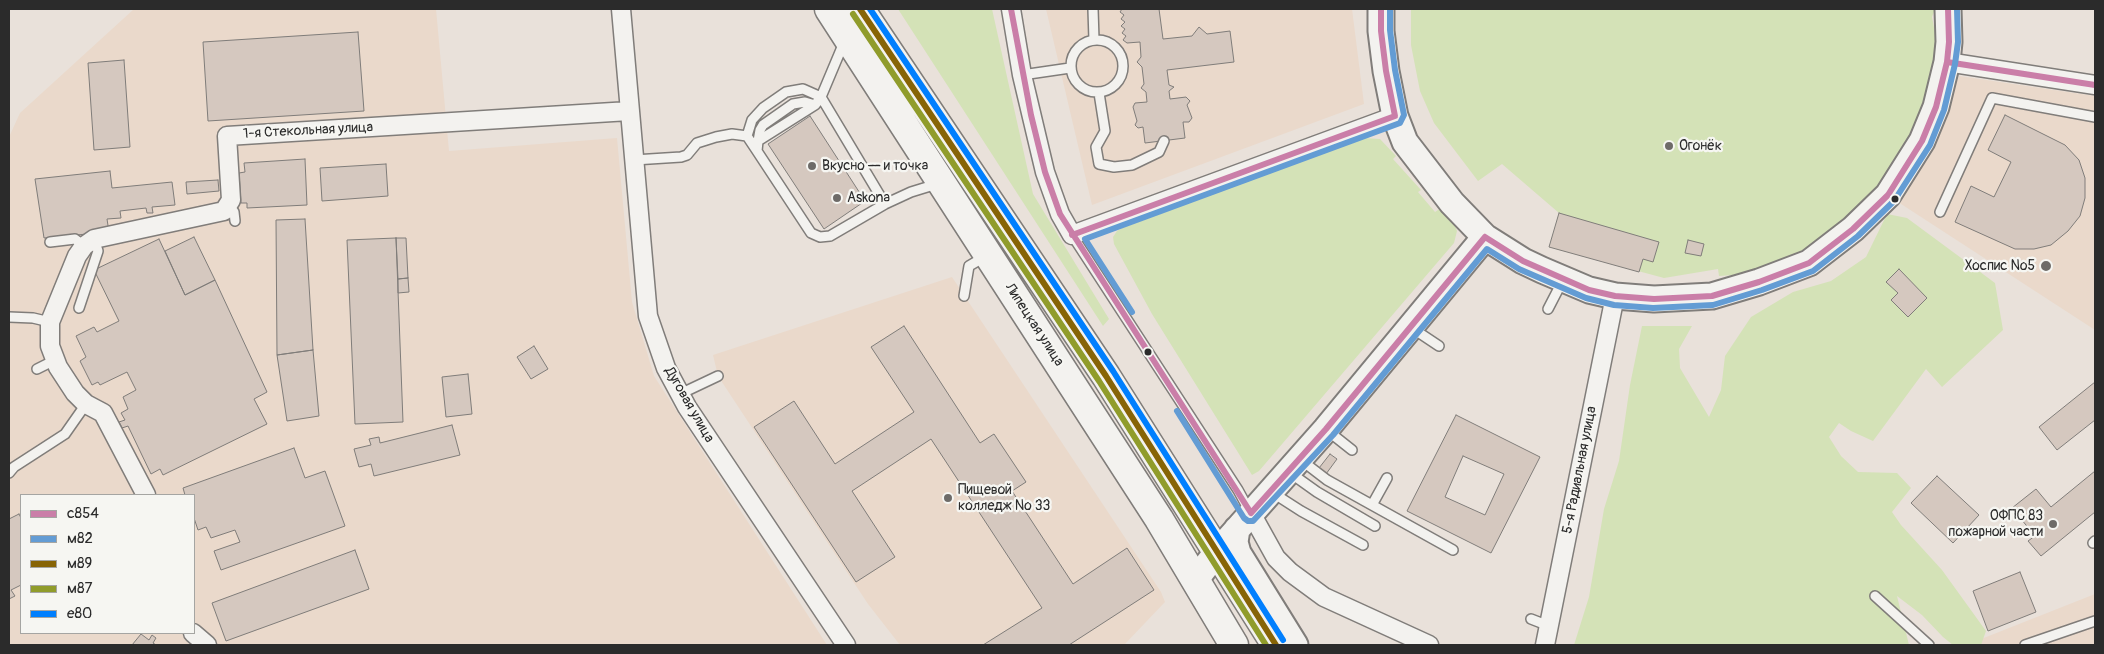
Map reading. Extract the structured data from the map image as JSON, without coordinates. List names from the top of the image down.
{
  "streets": {
    "main road": ["Липецкая улица"],
    "street": ["1-я Стекольная улица", "Дуговая улица", "5-я Радиальная улица"]
  },
  "crossings": [
    ["1-я Стекольная улица", "Дуговая улица"]
  ],
  "places": [
    "Огонёк",
    "Вкусно — и точка",
    "Askona",
    "Хоспис №5",
    "Пищевой колледж № 33",
    "ОФПС 83 пожарной части"
  ],
  "lines": [
    "transit line с854",
    "transit line м82",
    "transit line м89",
    "transit line е80",
    "transit line м87"
  ],
  "legend": [
    "с854",
    "м82",
    "м89",
    "м87",
    "е80"
  ]
}
